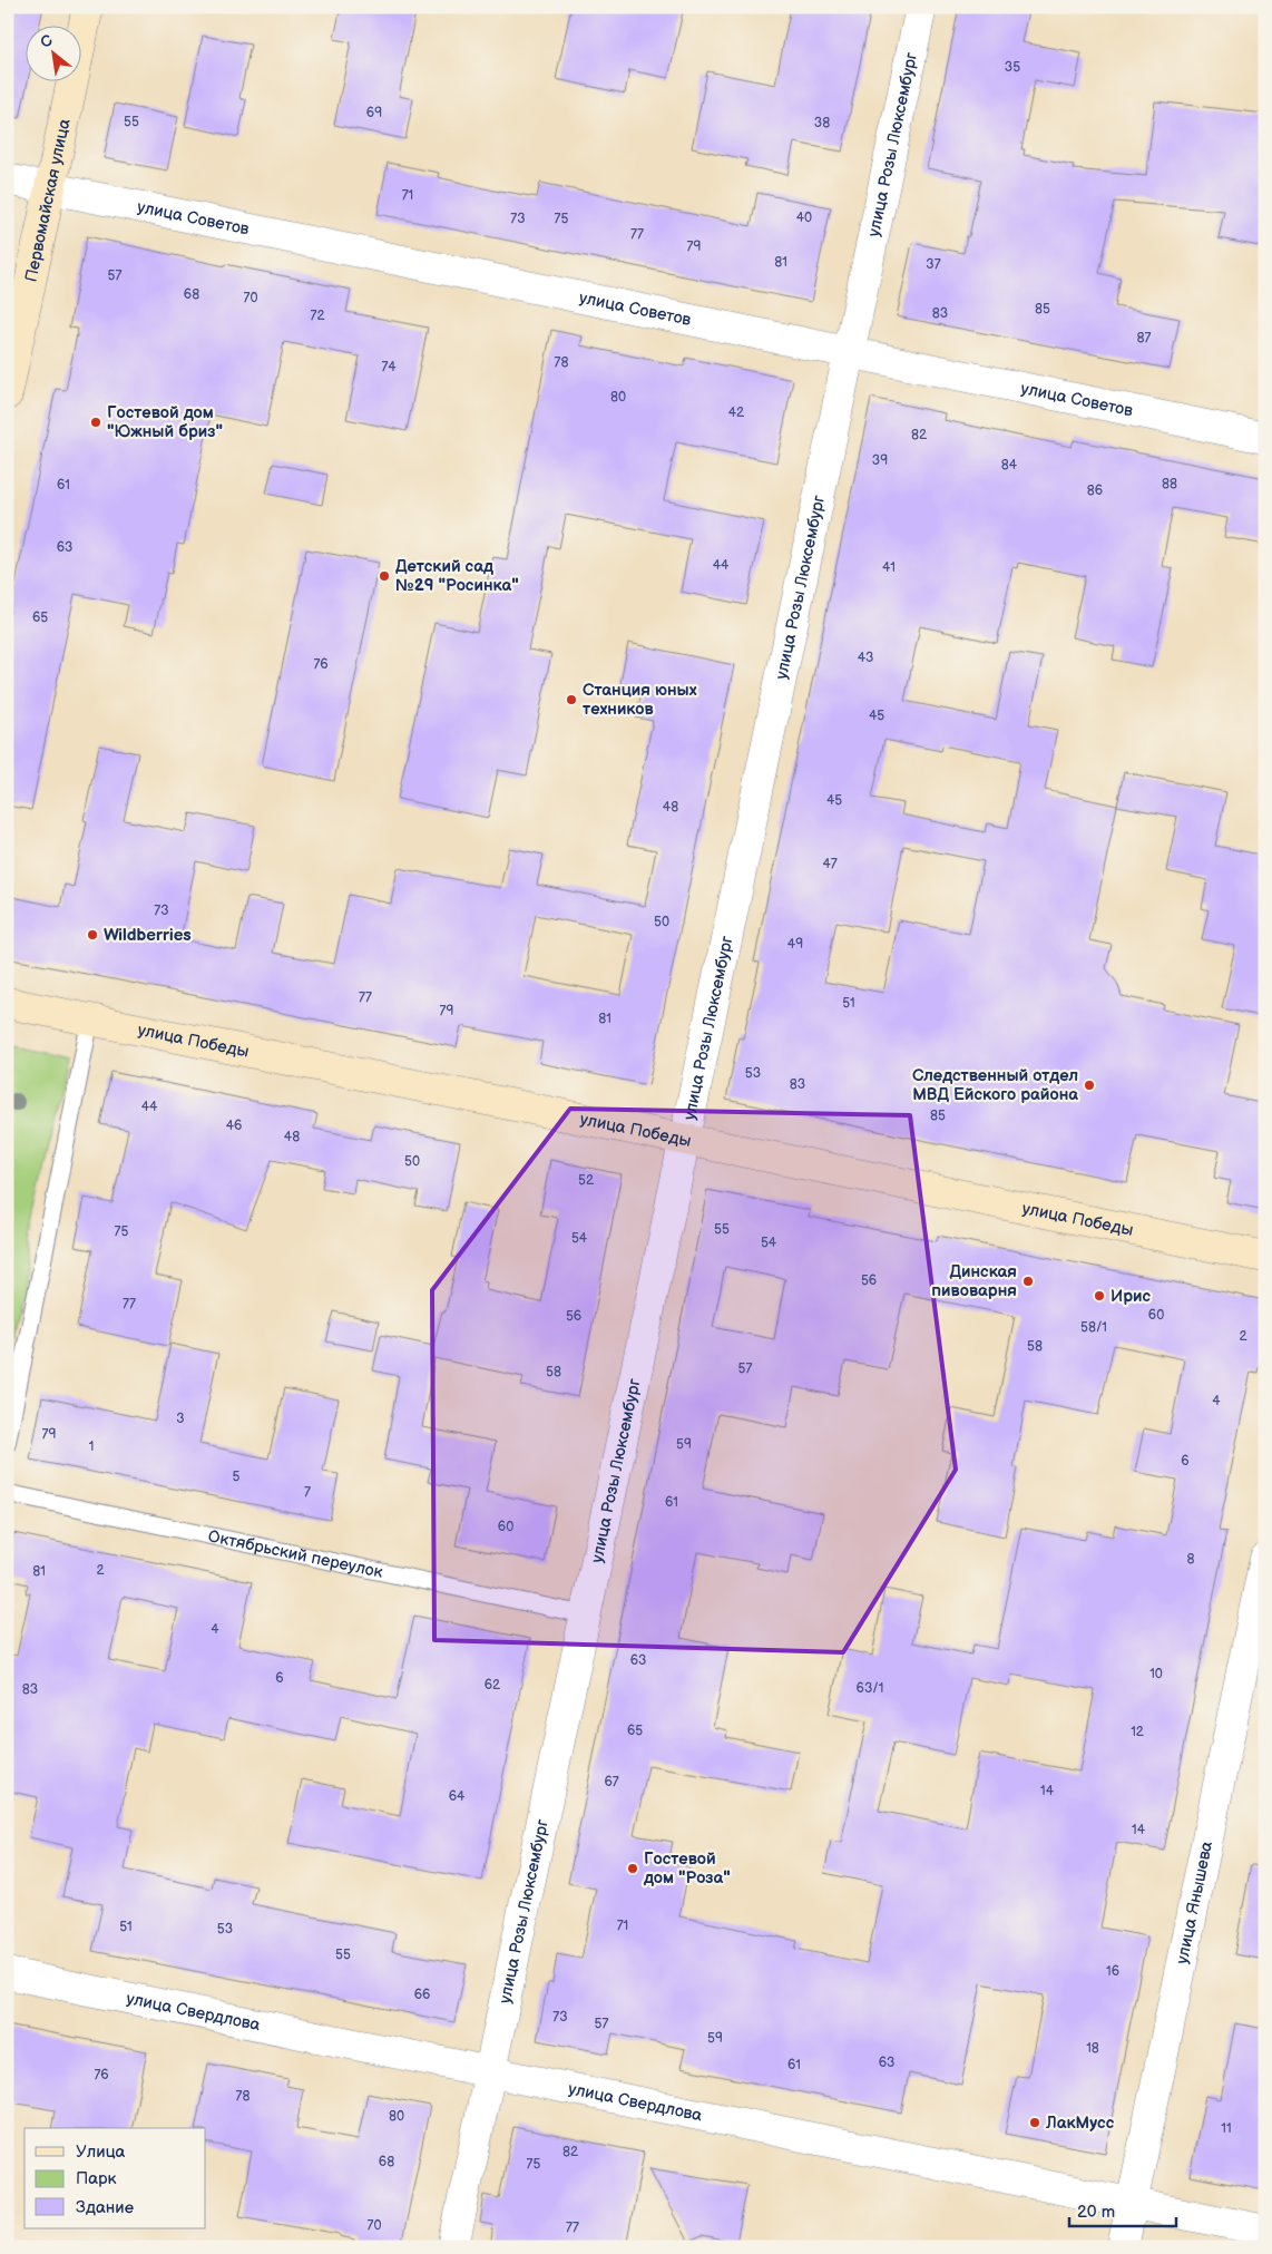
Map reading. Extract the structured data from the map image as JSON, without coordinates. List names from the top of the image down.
{
  "streets": {
    "street": [
      "улица Розы Люксембург",
      "Первомайская улица",
      "улица Советов",
      "улица Победы",
      "улица Янышева",
      "улица Свердлова"
    ],
    "lane": ["Октябрьский переулок"]
  },
  "crossings": [
    ["улица Розы Люксембург", "улица Советов"],
    ["улица Розы Люксембург", "улица Победы"],
    ["улица Розы Люксембург", "Октябрьский переулок"],
    ["улица Розы Люксембург", "улица Свердлова"],
    ["Первомайская улица", "улица Советов"],
    ["улица Янышева", "улица Свердлова"]
  ],
  "places": [
    "Гостевой дом \"Южный бриз\"",
    "Детский сад №29 \"Росинка\"",
    "Станция юных техников",
    "Wildberries",
    "Следственный отдел МВД Ейского района",
    "Динская пивоварня",
    "Ирис",
    "Гостевой дом \"Роза\"",
    "ЛакМyсс"
  ],
  "house_numbers": [
    "35",
    "69",
    "55",
    "38",
    "71",
    "40",
    "73",
    "75",
    "77",
    "79",
    "81",
    "37",
    "57",
    "68",
    "70",
    "85",
    "83",
    "72",
    "87",
    "78",
    "74",
    "80",
    "42",
    "82",
    "39",
    "84",
    "88",
    "61",
    "86",
    "63",
    "44",
    "41",
    "65",
    "43",
    "76",
    "45",
    "45",
    "48",
    "47",
    "73",
    "50",
    "49",
    "77",
    "51",
    "79",
    "81",
    "53",
    "83",
    "44",
    "85",
    "46",
    "48",
    "50",
    "52",
    "55",
    "75",
    "54",
    "54",
    "56",
    "77",
    "60",
    "56",
    "58/1",
    "2",
    "58",
    "57",
    "58",
    "4",
    "3",
    "79",
    "59",
    "1",
    "6",
    "5",
    "7",
    "61",
    "60",
    "8",
    "2",
    "81",
    "4",
    "63",
    "10",
    "6",
    "62",
    "63/1",
    "83",
    "65",
    "12",
    "67",
    "14",
    "64",
    "14",
    "71",
    "51",
    "53",
    "55",
    "16",
    "66",
    "73",
    "57",
    "59",
    "18",
    "63",
    "61",
    "76",
    "78",
    "80",
    "11",
    "82",
    "68",
    "75",
    "70",
    "77"
  ],
  "legend": ["Улица", "Парк", "Здание"],
  "scale_bar": "20 m",
  "north": "top left"
}
